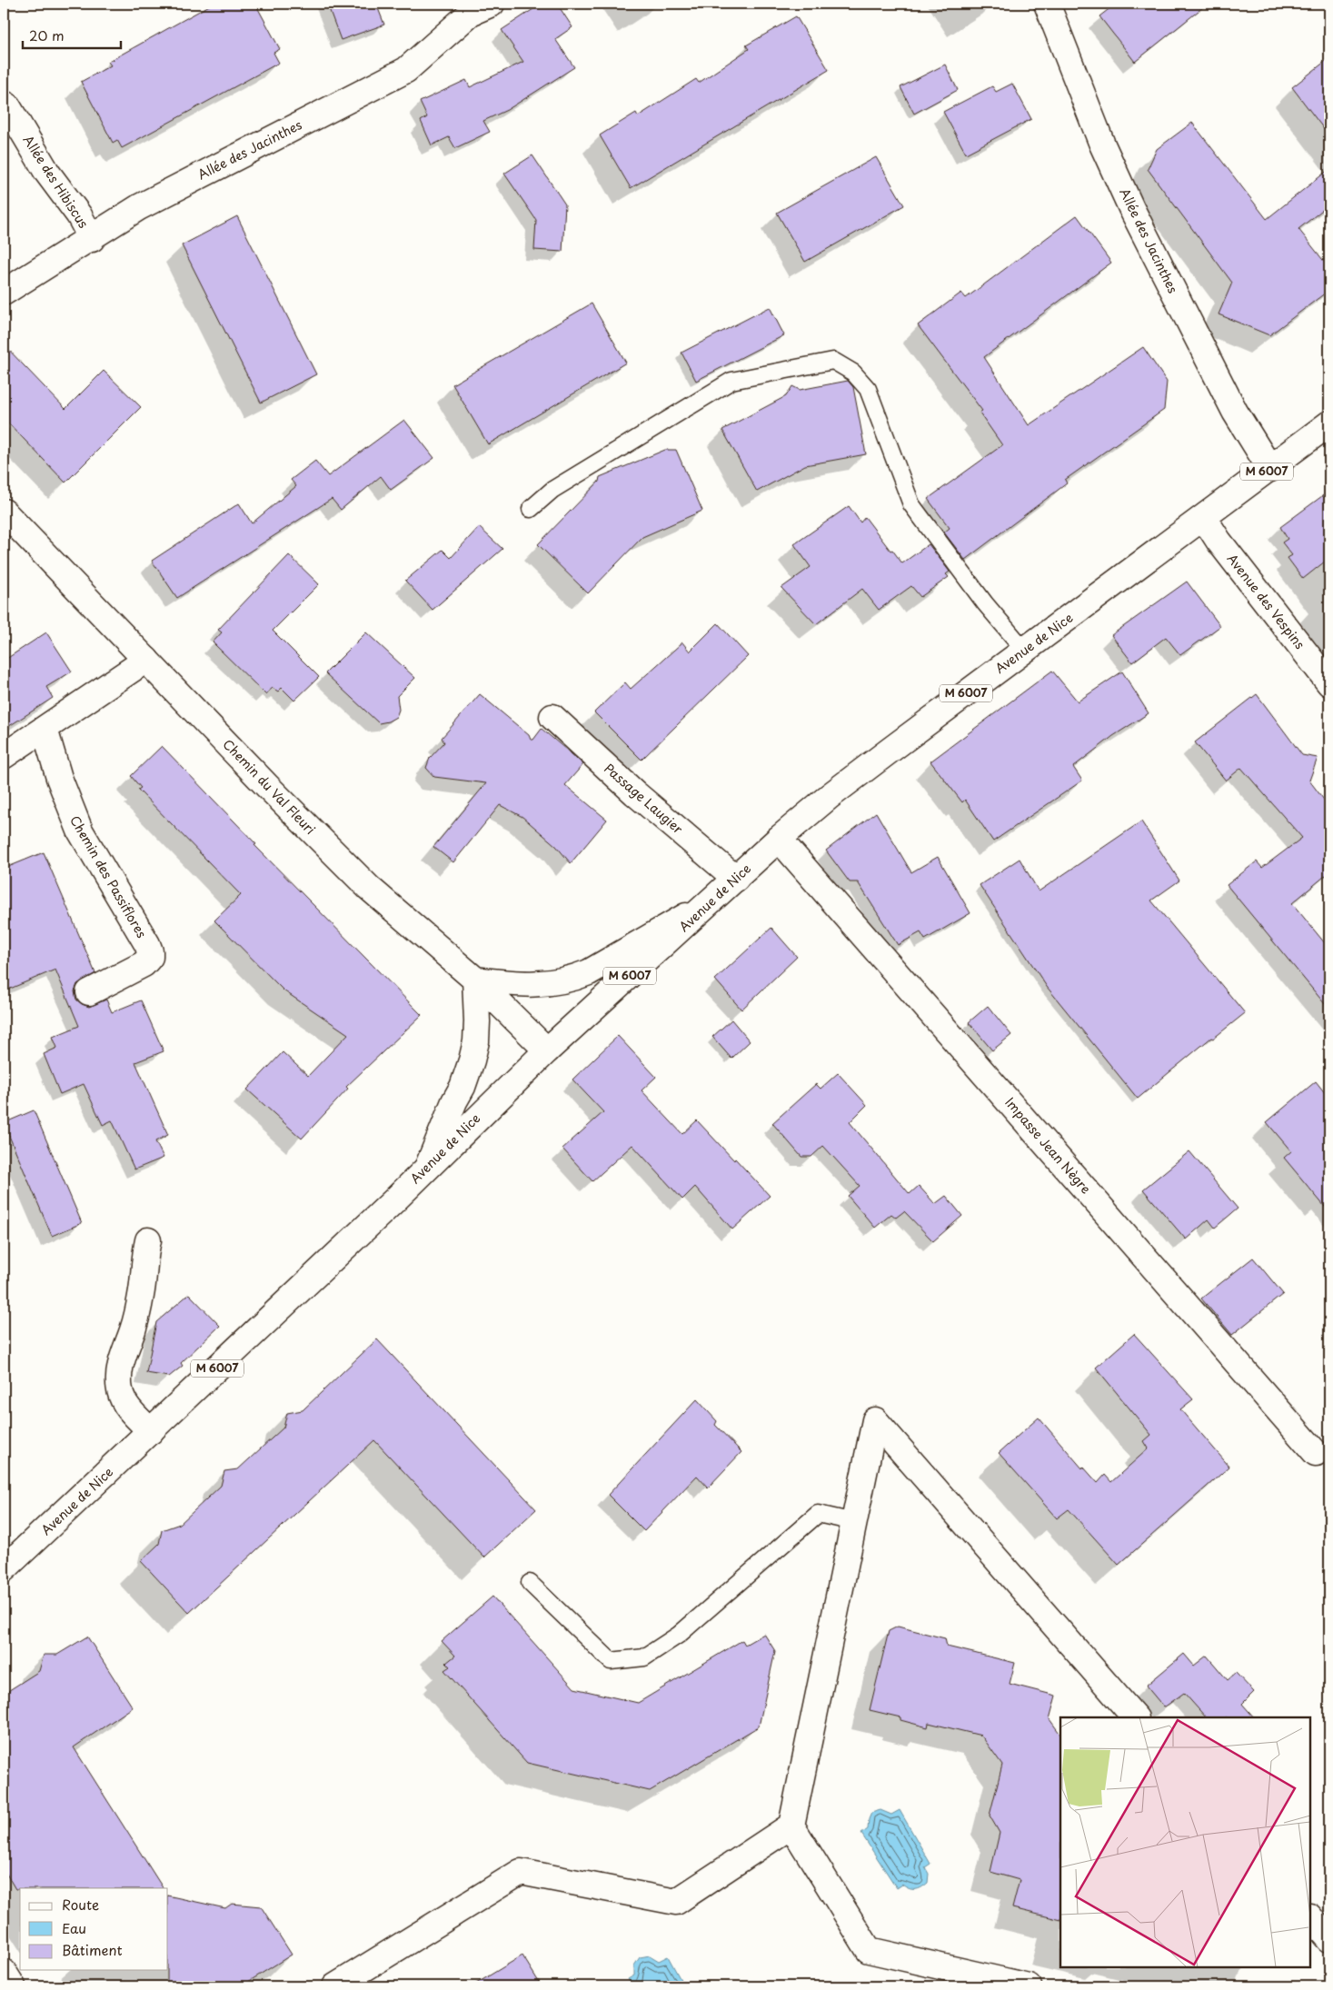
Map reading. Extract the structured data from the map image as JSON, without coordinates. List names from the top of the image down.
{
  "streets": {
    "street": [
      "Allée des Jacinthes",
      "Allée des Hibiscus",
      "M 6007",
      "Avenue des Vespins",
      "Avenue de Nice",
      "Chemin du Val Fleuri",
      "Passage Laugier",
      "Chemin des Passiflores",
      "Impasse Jean Nègre"
    ]
  },
  "crossings": [
    ["Allée des Jacinthes", "Allée des Hibiscus"],
    ["Allée des Jacinthes", "Avenue de Nice"],
    ["Avenue des Vespins", "Avenue de Nice"],
    ["Avenue de Nice", "Chemin du Val Fleuri"],
    ["Avenue de Nice", "Passage Laugier"],
    ["Avenue de Nice", "Impasse Jean Nègre"]
  ],
  "legend": ["Route", "Eau", "Bâtiment"],
  "scale_bar": "20 m"
}
